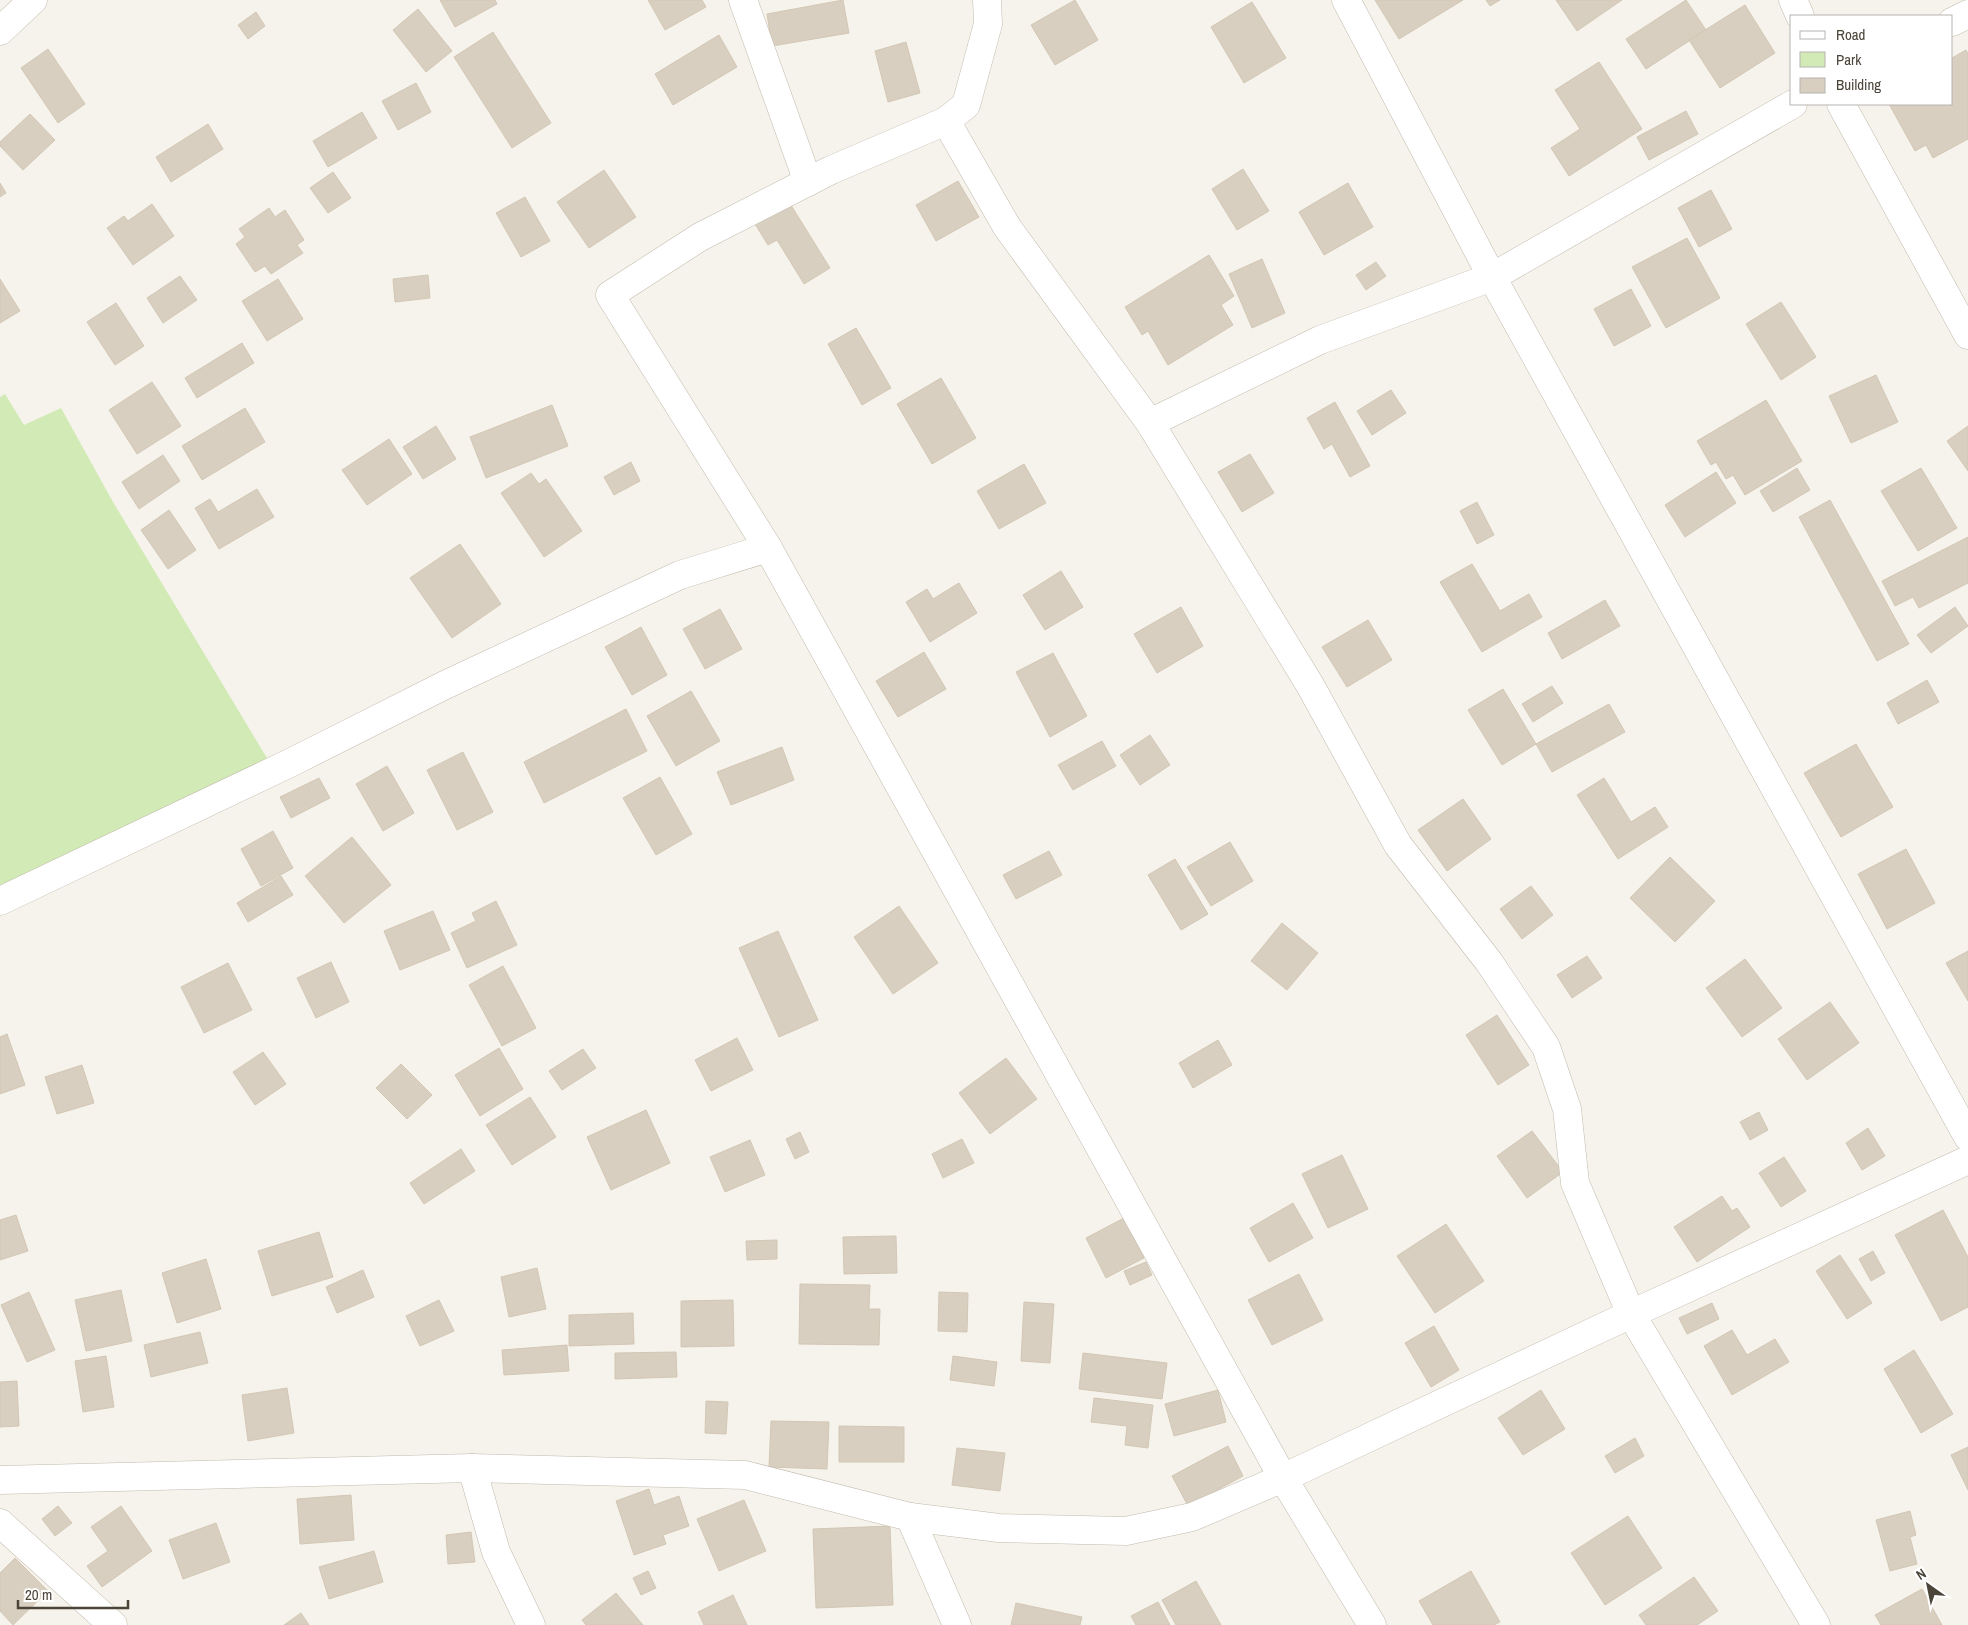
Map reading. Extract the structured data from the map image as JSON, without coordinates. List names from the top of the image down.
{
  "legend": ["Road", "Park", "Building"],
  "scale_bar": "20 m",
  "north": "top left"
}
